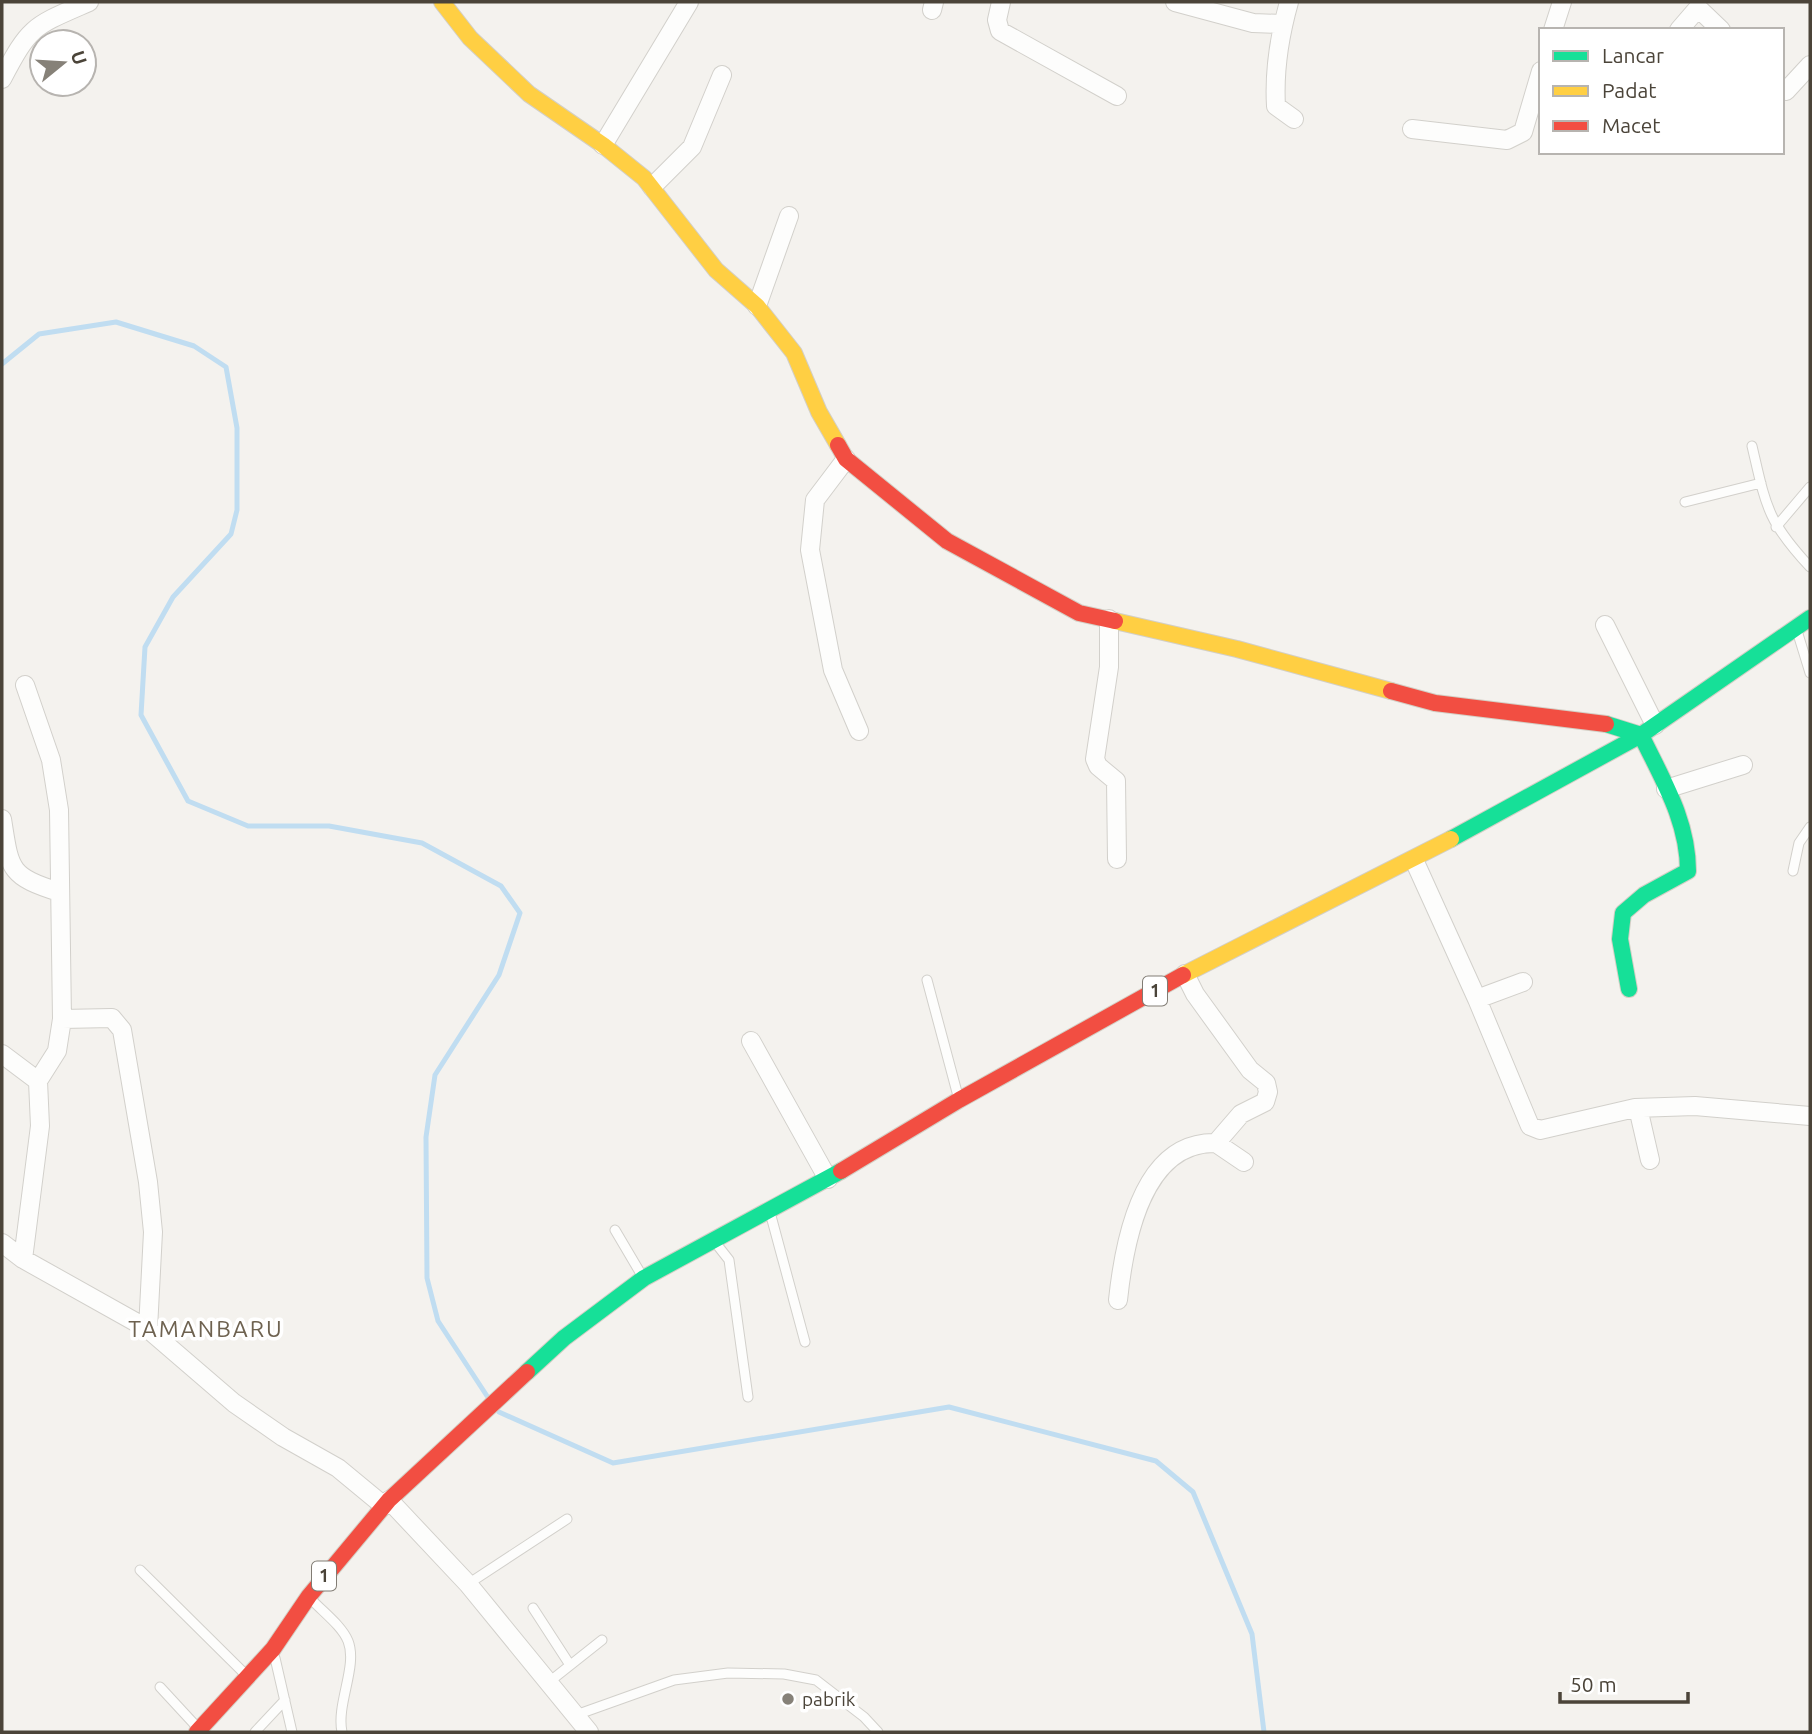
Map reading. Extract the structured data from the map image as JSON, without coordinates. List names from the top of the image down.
{
  "streets": {
    "main road": ["1"]
  },
  "districts": ["TAMANBARU"],
  "places": ["pabrik"],
  "legend": ["Lancar", "Padat", "Macet"],
  "scale_bar": "50 m",
  "north": "right"
}
